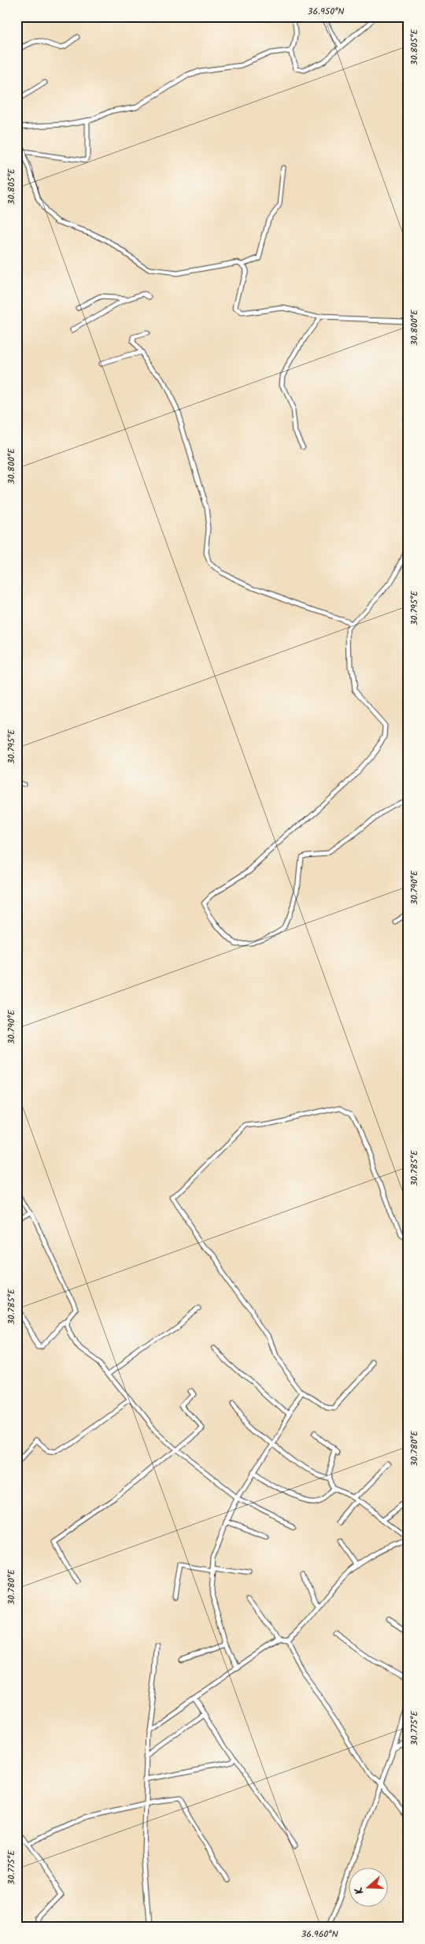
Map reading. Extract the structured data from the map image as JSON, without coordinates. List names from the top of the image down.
{
  "north": "left",
  "coordinates": [
    "36.950°N",
    "30.805°E",
    "30.800°E",
    "30.795°E",
    "30.790°E",
    "30.785°E",
    "30.780°E",
    "30.775°E",
    "36.960°N"
  ]
}
